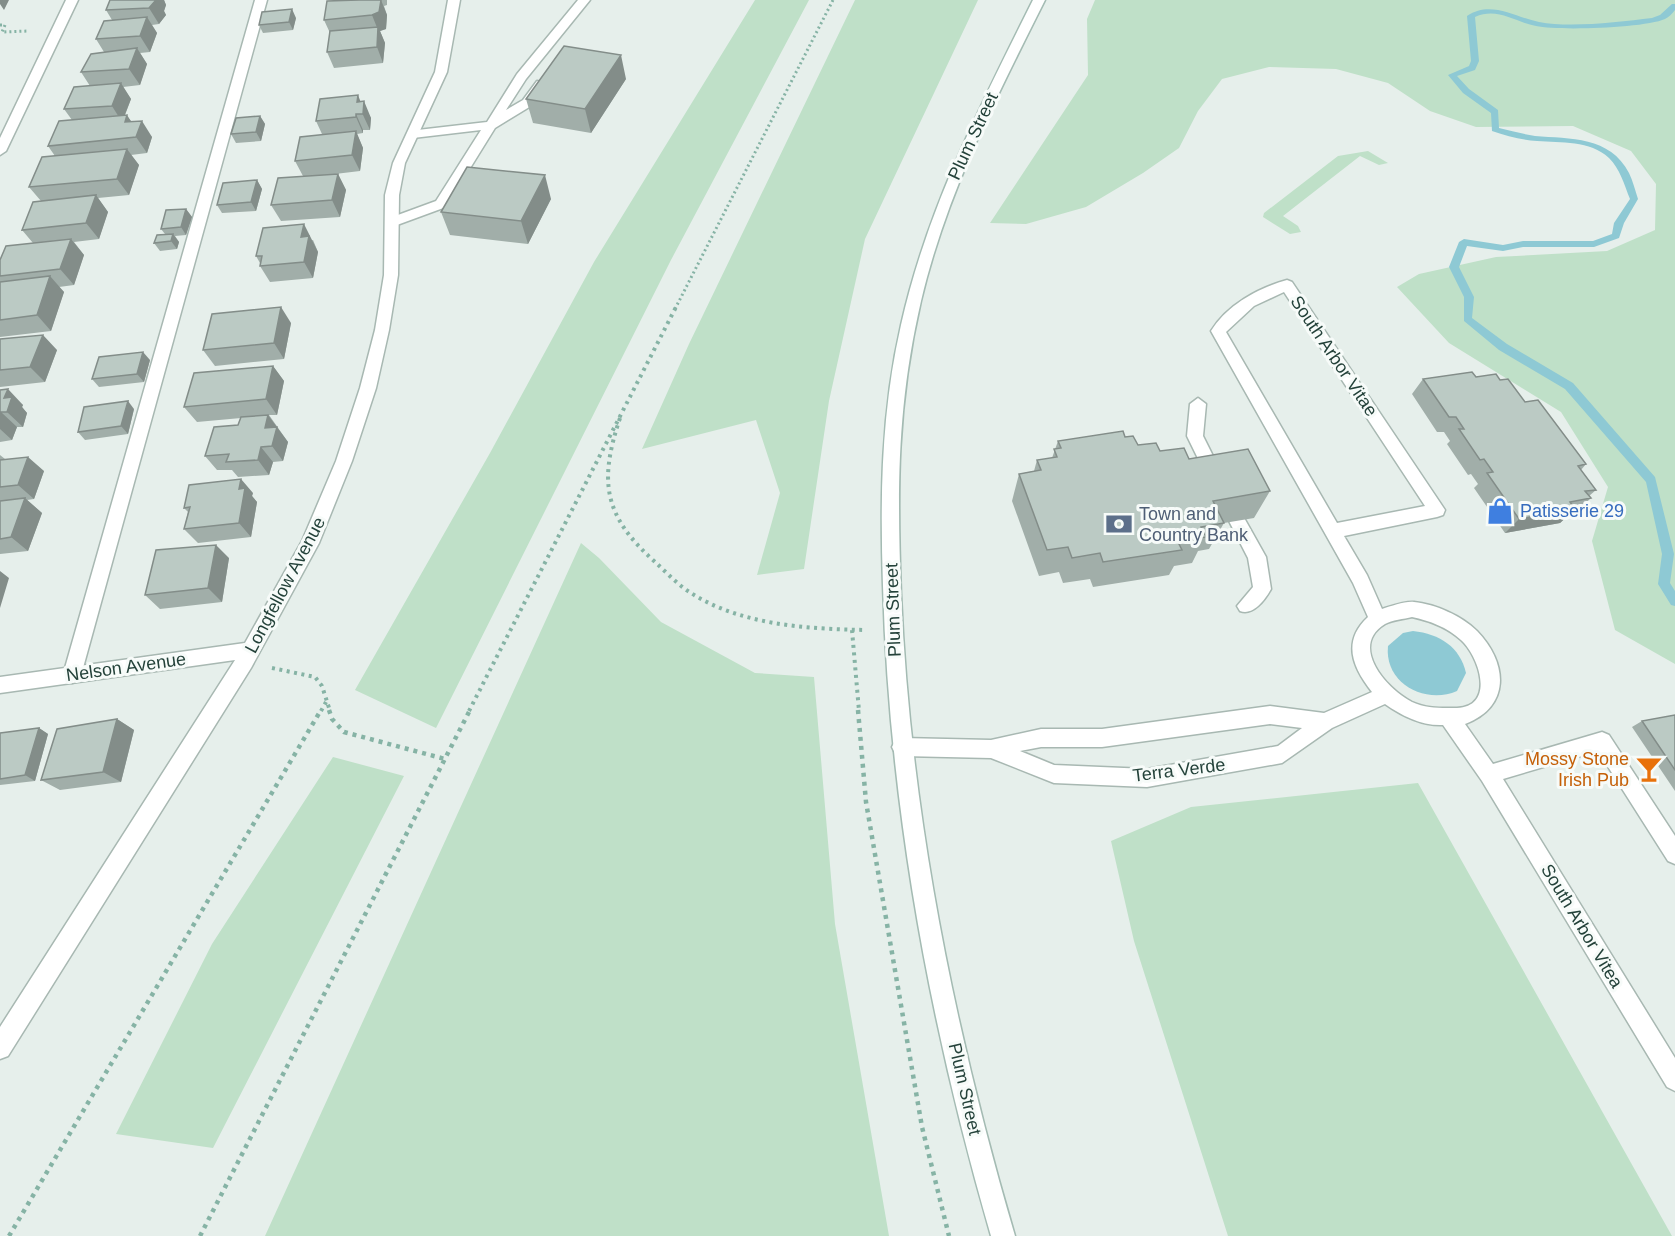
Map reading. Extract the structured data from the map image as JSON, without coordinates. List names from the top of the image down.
{
  "streets": {
    "street": [
      "Plum Street",
      "South Arbor Vitae",
      "Longfellow Avenue",
      "Nelson Avenue",
      "Terra Verde",
      "South Arbor Vitea"
    ]
  },
  "crossings": [
    ["Plum Street", "Terra Verde"],
    ["South Arbor Vitae", "Terra Verde"],
    ["South Arbor Vitae", "South Arbor Vitea"],
    ["Longfellow Avenue", "Nelson Avenue"],
    ["Terra Verde", "South Arbor Vitea"]
  ],
  "places": {
    "shop": ["Patisserie 29"],
    "bank": ["Town and Country Bank"],
    "bar": ["Mossy Stone Irish Pub"]
  }
}
